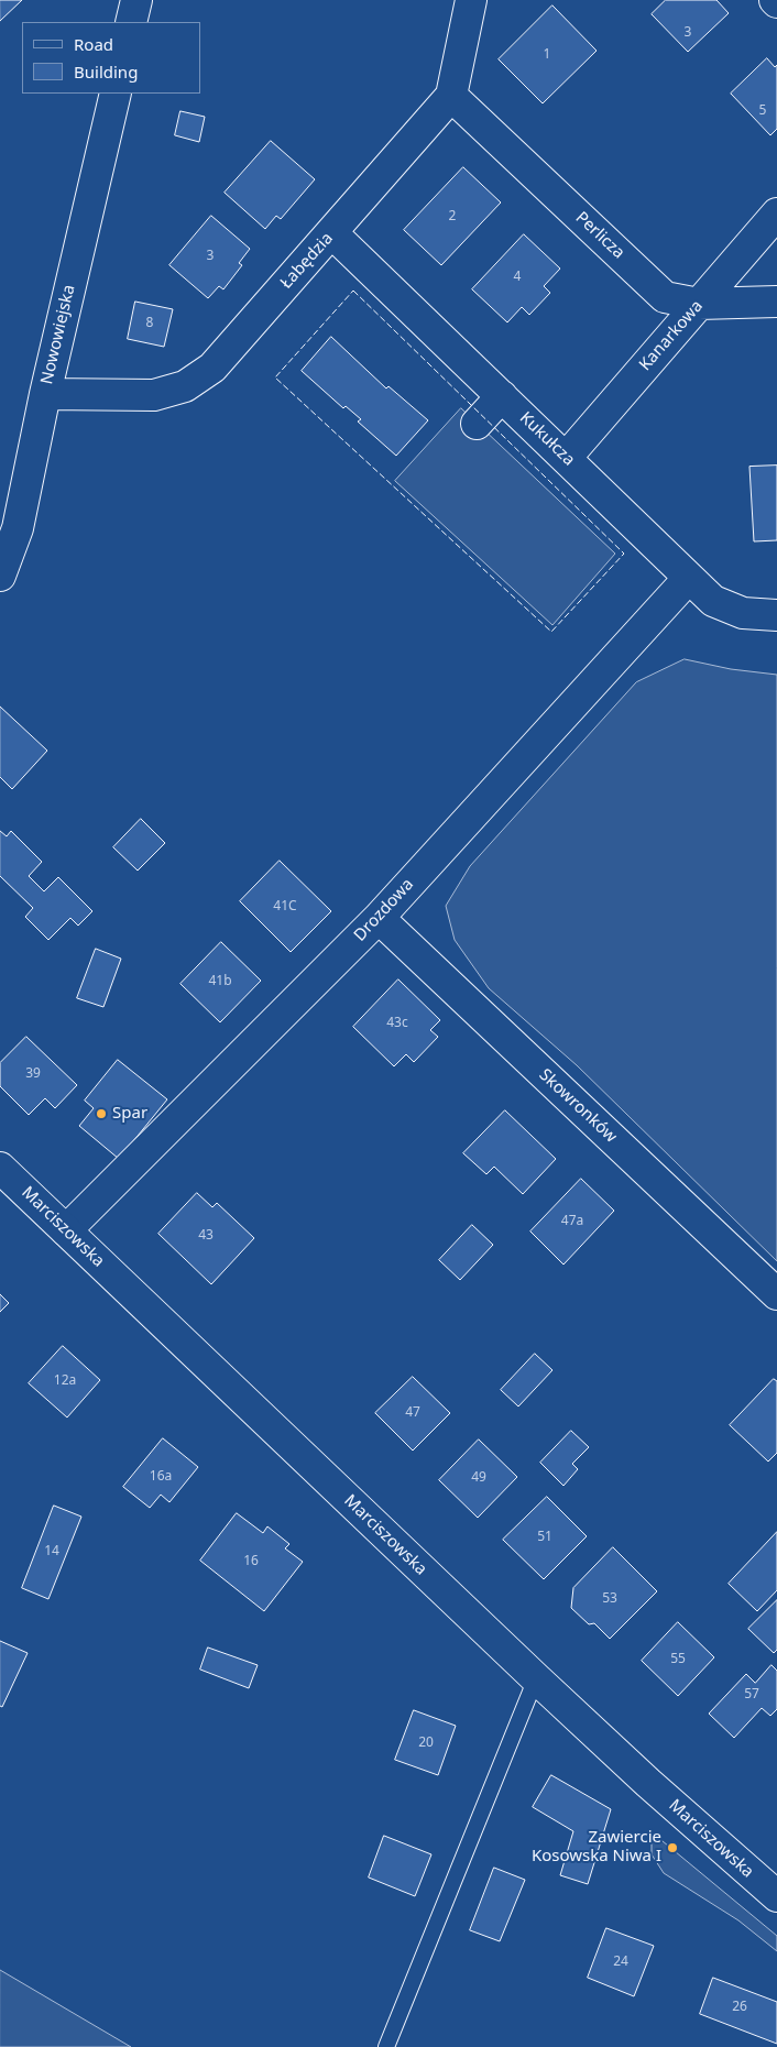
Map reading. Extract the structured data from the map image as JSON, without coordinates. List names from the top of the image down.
{
  "streets": {
    "street": [
      "Perlicza",
      "Łabędzia",
      "Nowowiejska",
      "Kanarkowa",
      "Kukułcza",
      "Drozdowa",
      "Skowronków",
      "Marciszowska"
    ]
  },
  "crossings": [
    ["Perlicza", "Łabędzia"],
    ["Perlicza", "Kanarkowa"],
    ["Łabędzia", "Nowowiejska"],
    ["Łabędzia", "Kukułcza"],
    ["Kanarkowa", "Kukułcza"],
    ["Kukułcza", "Drozdowa"],
    ["Drozdowa", "Skowronków"],
    ["Drozdowa", "Marciszowska"]
  ],
  "places": ["Spar", "Zawiercie Kosowska Niwa I"],
  "house_numbers": [
    "3",
    "1",
    "5",
    "2",
    "3",
    "4",
    "8",
    "41C",
    "41b",
    "43c",
    "39",
    "47a",
    "43",
    "12a",
    "47",
    "16a",
    "49",
    "51",
    "14",
    "16",
    "53",
    "55",
    "57",
    "20",
    "24",
    "26"
  ],
  "legend": ["Road", "Building"]
}
